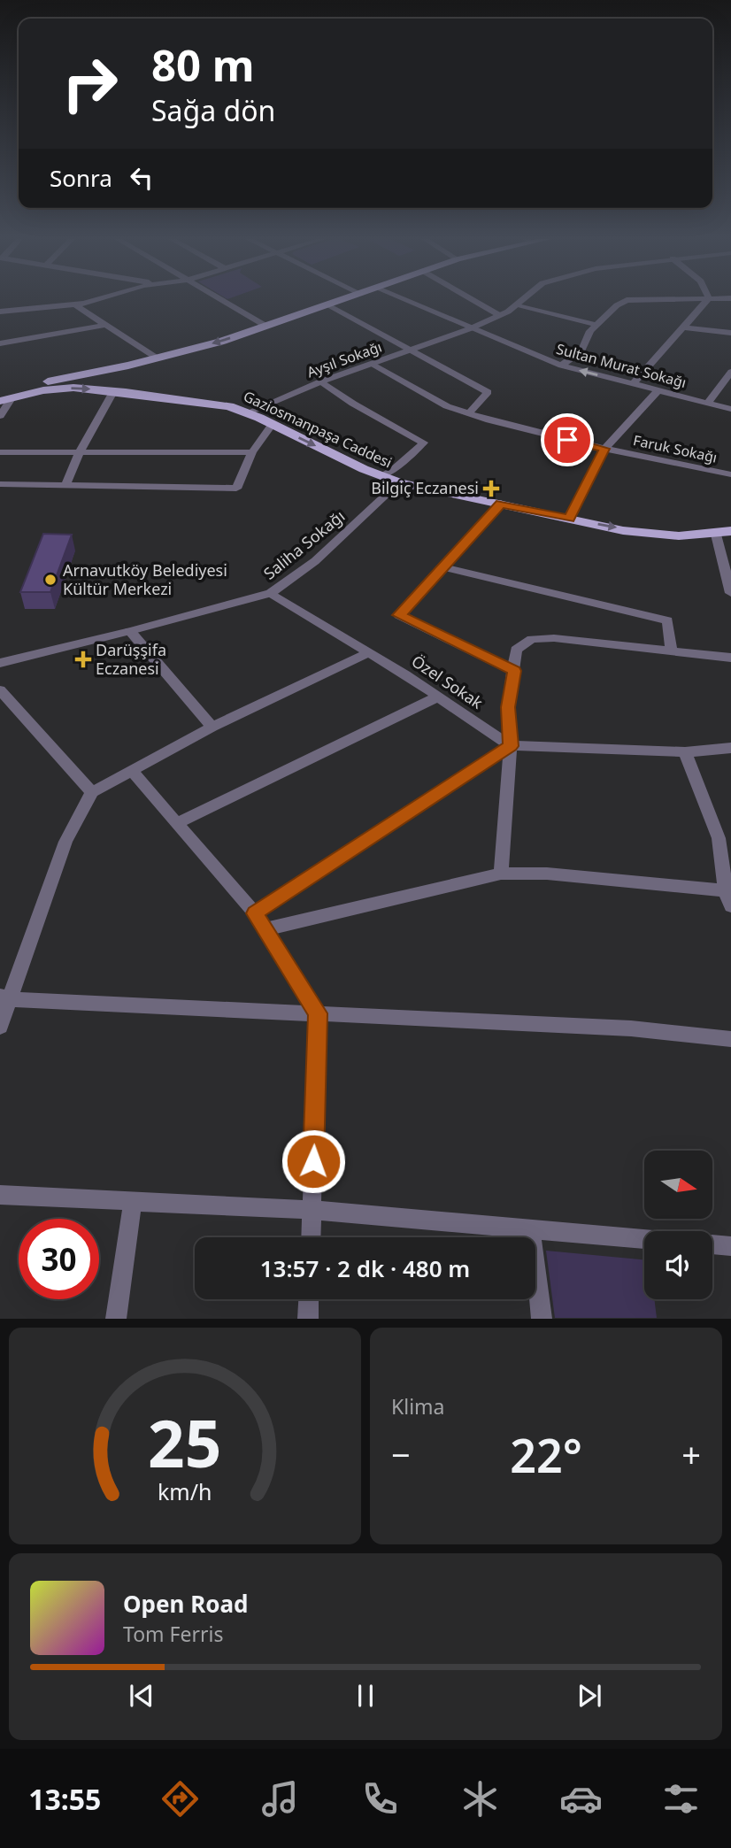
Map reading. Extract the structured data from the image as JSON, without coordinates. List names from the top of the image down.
{
  "streets": {
    "main road": ["Gaziosmanpaşa Caddesi"],
    "street": [
      "Ayşıl Sokağı",
      "Sultan Murat Sokağı",
      "Faruk Sokağı",
      "Saliha Sokağı",
      "Özel Sokak"
    ]
  },
  "crossings": [
    ["Ayşıl Sokağı", "Sultan Murat Sokağı"],
    ["Ayşıl Sokağı", "Gaziosmanpaşa Caddesi"],
    ["Ayşıl Sokağı", "Faruk Sokağı"],
    ["Gaziosmanpaşa Caddesi", "Saliha Sokağı"],
    ["Saliha Sokağı", "Özel Sokak"]
  ],
  "places": {
    "health": ["Bilgiç Eczanesi", "Darüşşifa Eczanesi"],
    "other": ["Arnavutköy Belediyesi Kültür Merkezi"]
  },
  "north": "right",
  "page": {
    "turn": ["80 m", "Sağa dön"],
    "then": "Sonra",
    "limit": "30",
    "trip": "13:57 · 2 dk · 480 m",
    "tile": "Klima",
    "heat": ["−", "22°", "+"],
    "song": ["Open Road", "Tom Ferris"],
    "tabs": "13:55",
    "gauge": ["25", "km/h"]
  }
}
